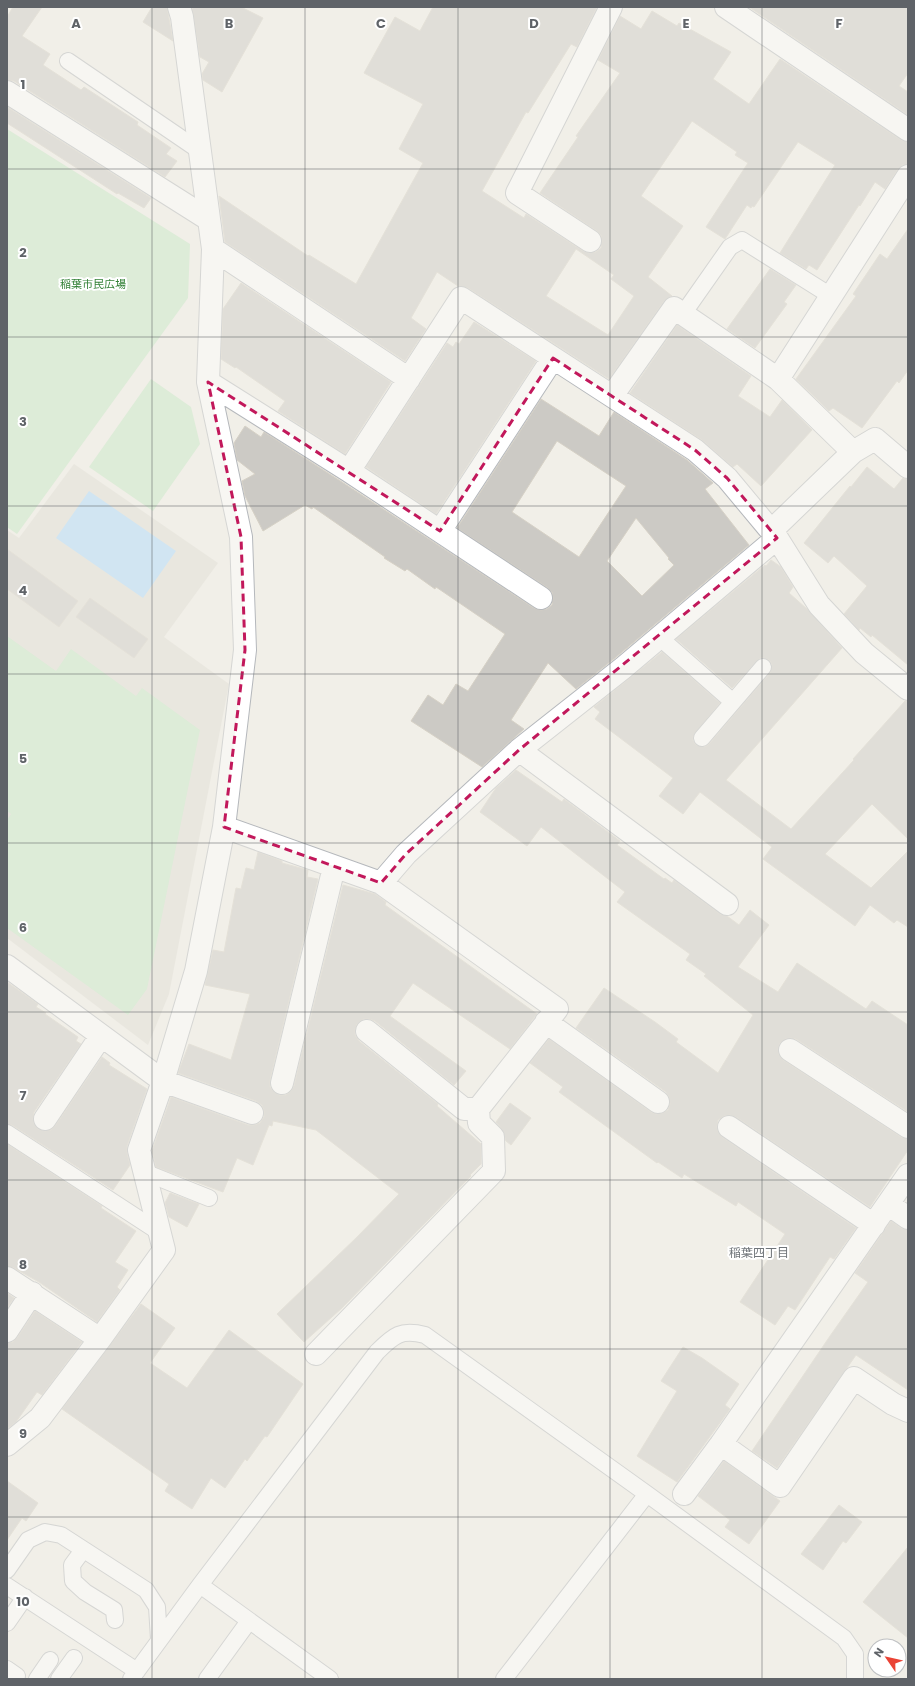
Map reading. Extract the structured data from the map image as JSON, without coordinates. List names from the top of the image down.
{
  "districts": ["稲葉四丁目"],
  "parks": ["稲葉市民広場"],
  "north": "top left",
  "grid": {
    "columns": [
      "A",
      "B",
      "C",
      "D",
      "E",
      "F"
    ],
    "rows": [
      "1",
      "2",
      "3",
      "4",
      "5",
      "6",
      "7",
      "8",
      "9",
      "10"
    ]
  }
}
